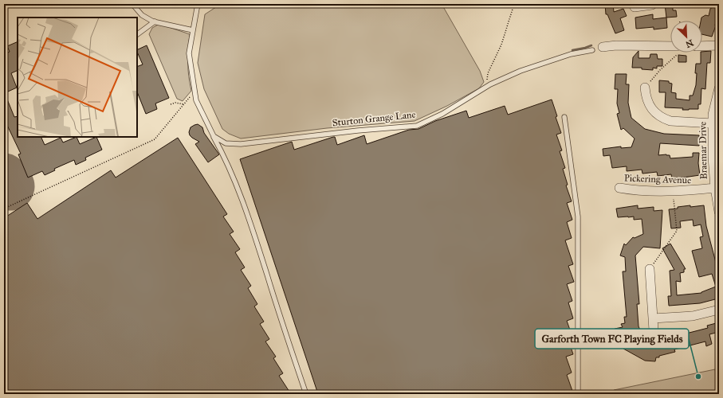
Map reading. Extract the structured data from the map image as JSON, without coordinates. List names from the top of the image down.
{
  "streets": {
    "street": ["Braemar Drive", "Pickering Avenue"],
    "lane": ["Sturton Grange Lane"]
  },
  "crossings": [
    ["Braemar Drive", "Pickering Avenue"]
  ],
  "places": ["Garforth Town FC Playing Fields"],
  "north": "bottom right"
}
